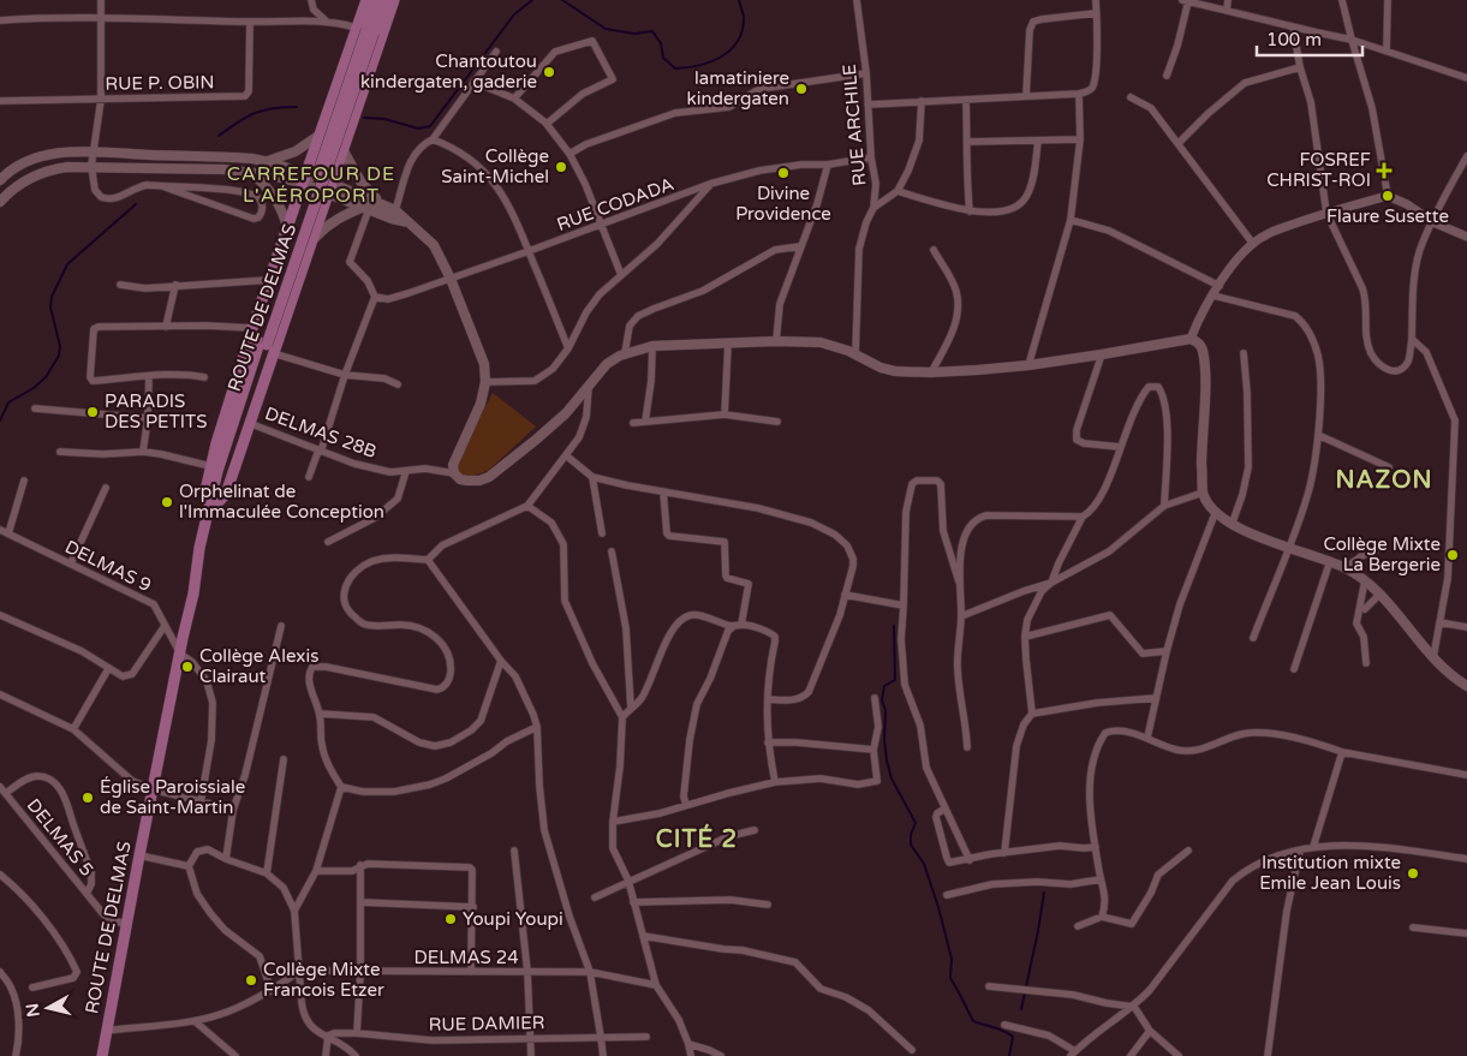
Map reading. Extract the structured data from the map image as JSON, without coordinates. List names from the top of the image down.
{
  "streets": {
    "main road": ["ROUTE DE DELMAS"],
    "street": [
      "RUE P. OBIN",
      "RUE ARCHILE",
      "RUE CODADA",
      "DELMAS 28B",
      "DELMAS 9",
      "DELMAS 5",
      "DELMAS 24",
      "RUE DAMIER"
    ]
  },
  "crossings": [
    ["RUE ARCHILE", "RUE CODADA"],
    ["ROUTE DE DELMAS", "DELMAS 9"],
    ["ROUTE DE DELMAS", "DELMAS 5"]
  ],
  "districts": ["CARREFOUR DE L'AÉROPORT", "NAZON", "CITÉ 2"],
  "places": {
    "other": [
      "Chantoutou kindergaten, gaderie",
      "lamatiniere kindergaten",
      "Collège Saint-Michel",
      "Divine Providence",
      "Flaure Susette",
      "PARADIS DES PETITS",
      "Orphelinat de l'Immaculée Conception",
      "Collège Mixte La Bergerie",
      "Collège Alexis Clairaut",
      "Église Paroissiale de Saint-Martin",
      "Institution mixte Emile Jean Louis",
      "Youpi Youpi",
      "Collège Mixte Francois Etzer"
    ],
    "health": ["FOSREF CHRIST-ROI"]
  },
  "scale_bar": "100 m",
  "north": "left"
}
